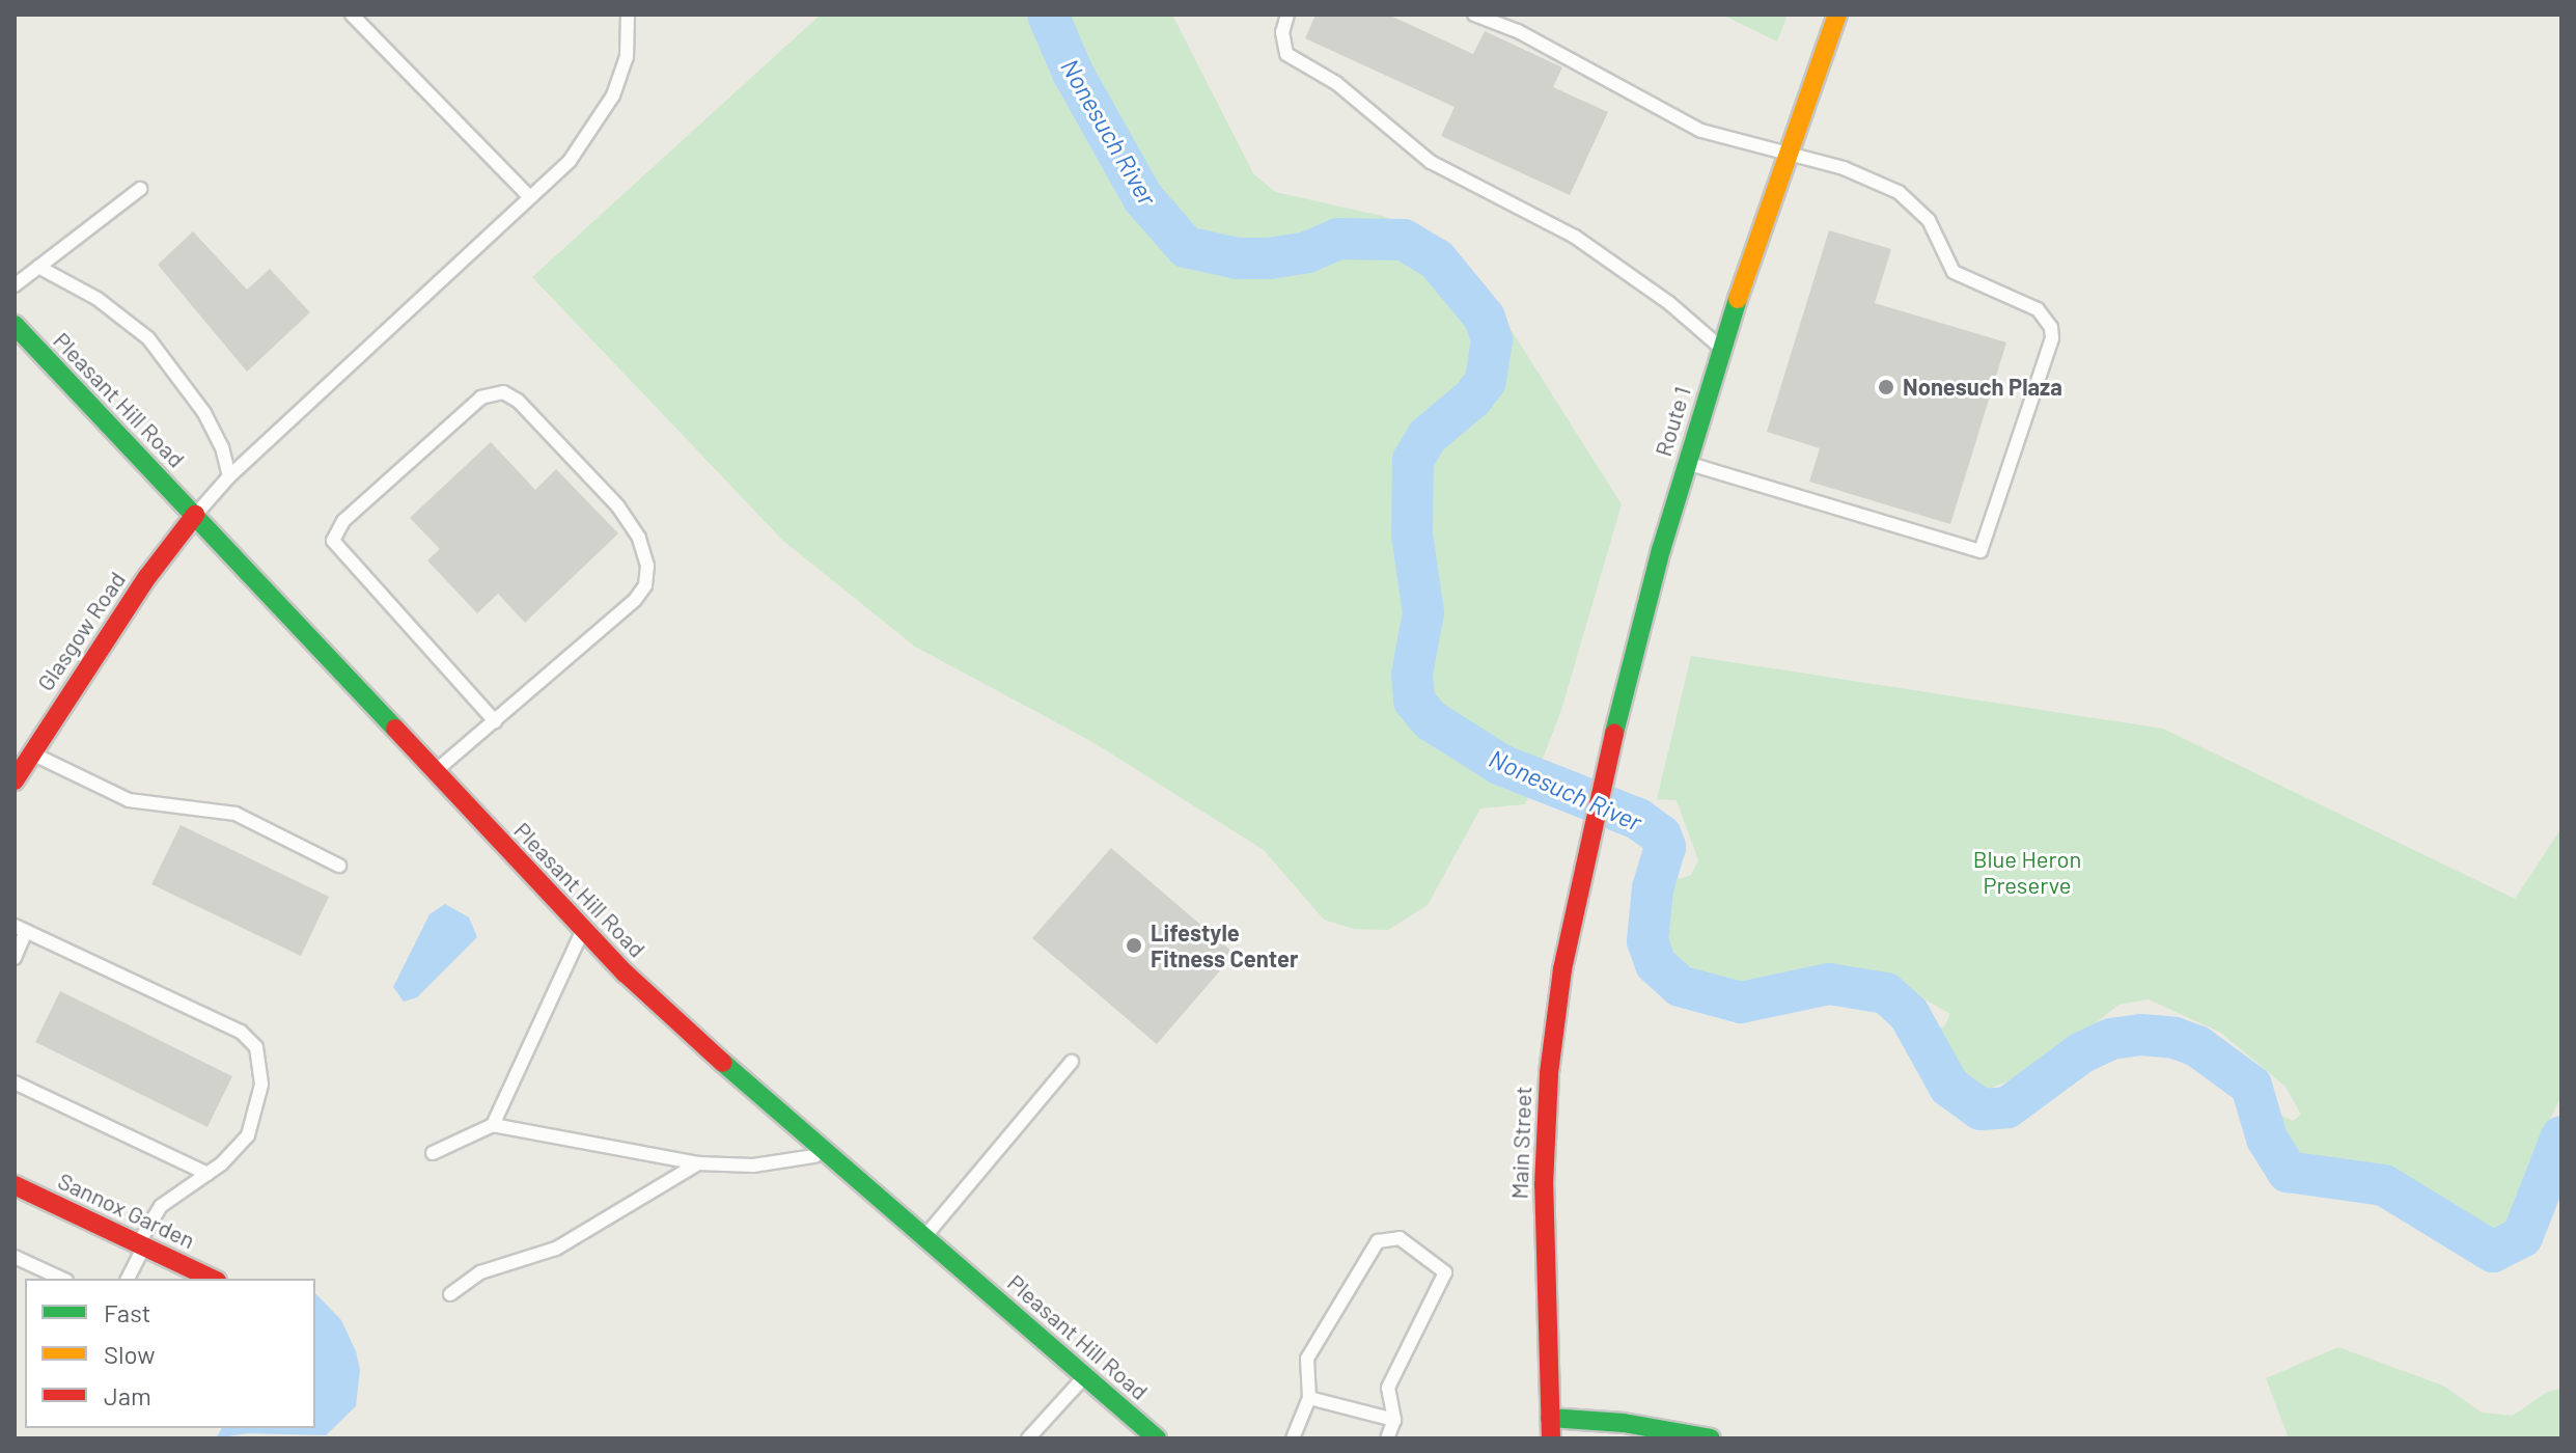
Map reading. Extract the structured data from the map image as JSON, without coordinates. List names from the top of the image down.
{
  "streets": {
    "street": [
      "Pleasant Hill Road",
      "Route 1",
      "Glasgow Road",
      "Main Street",
      "Sannox Garden"
    ]
  },
  "crossings": [
    ["Pleasant Hill Road", "Glasgow Road"],
    ["Route 1", "Main Street"]
  ],
  "water": ["Nonesuch River"],
  "parks": ["Blue Heron Preserve"],
  "places": ["Nonesuch Plaza", "Lifestyle Fitness Center"],
  "legend": ["Fast", "Slow", "Jam"]
}
